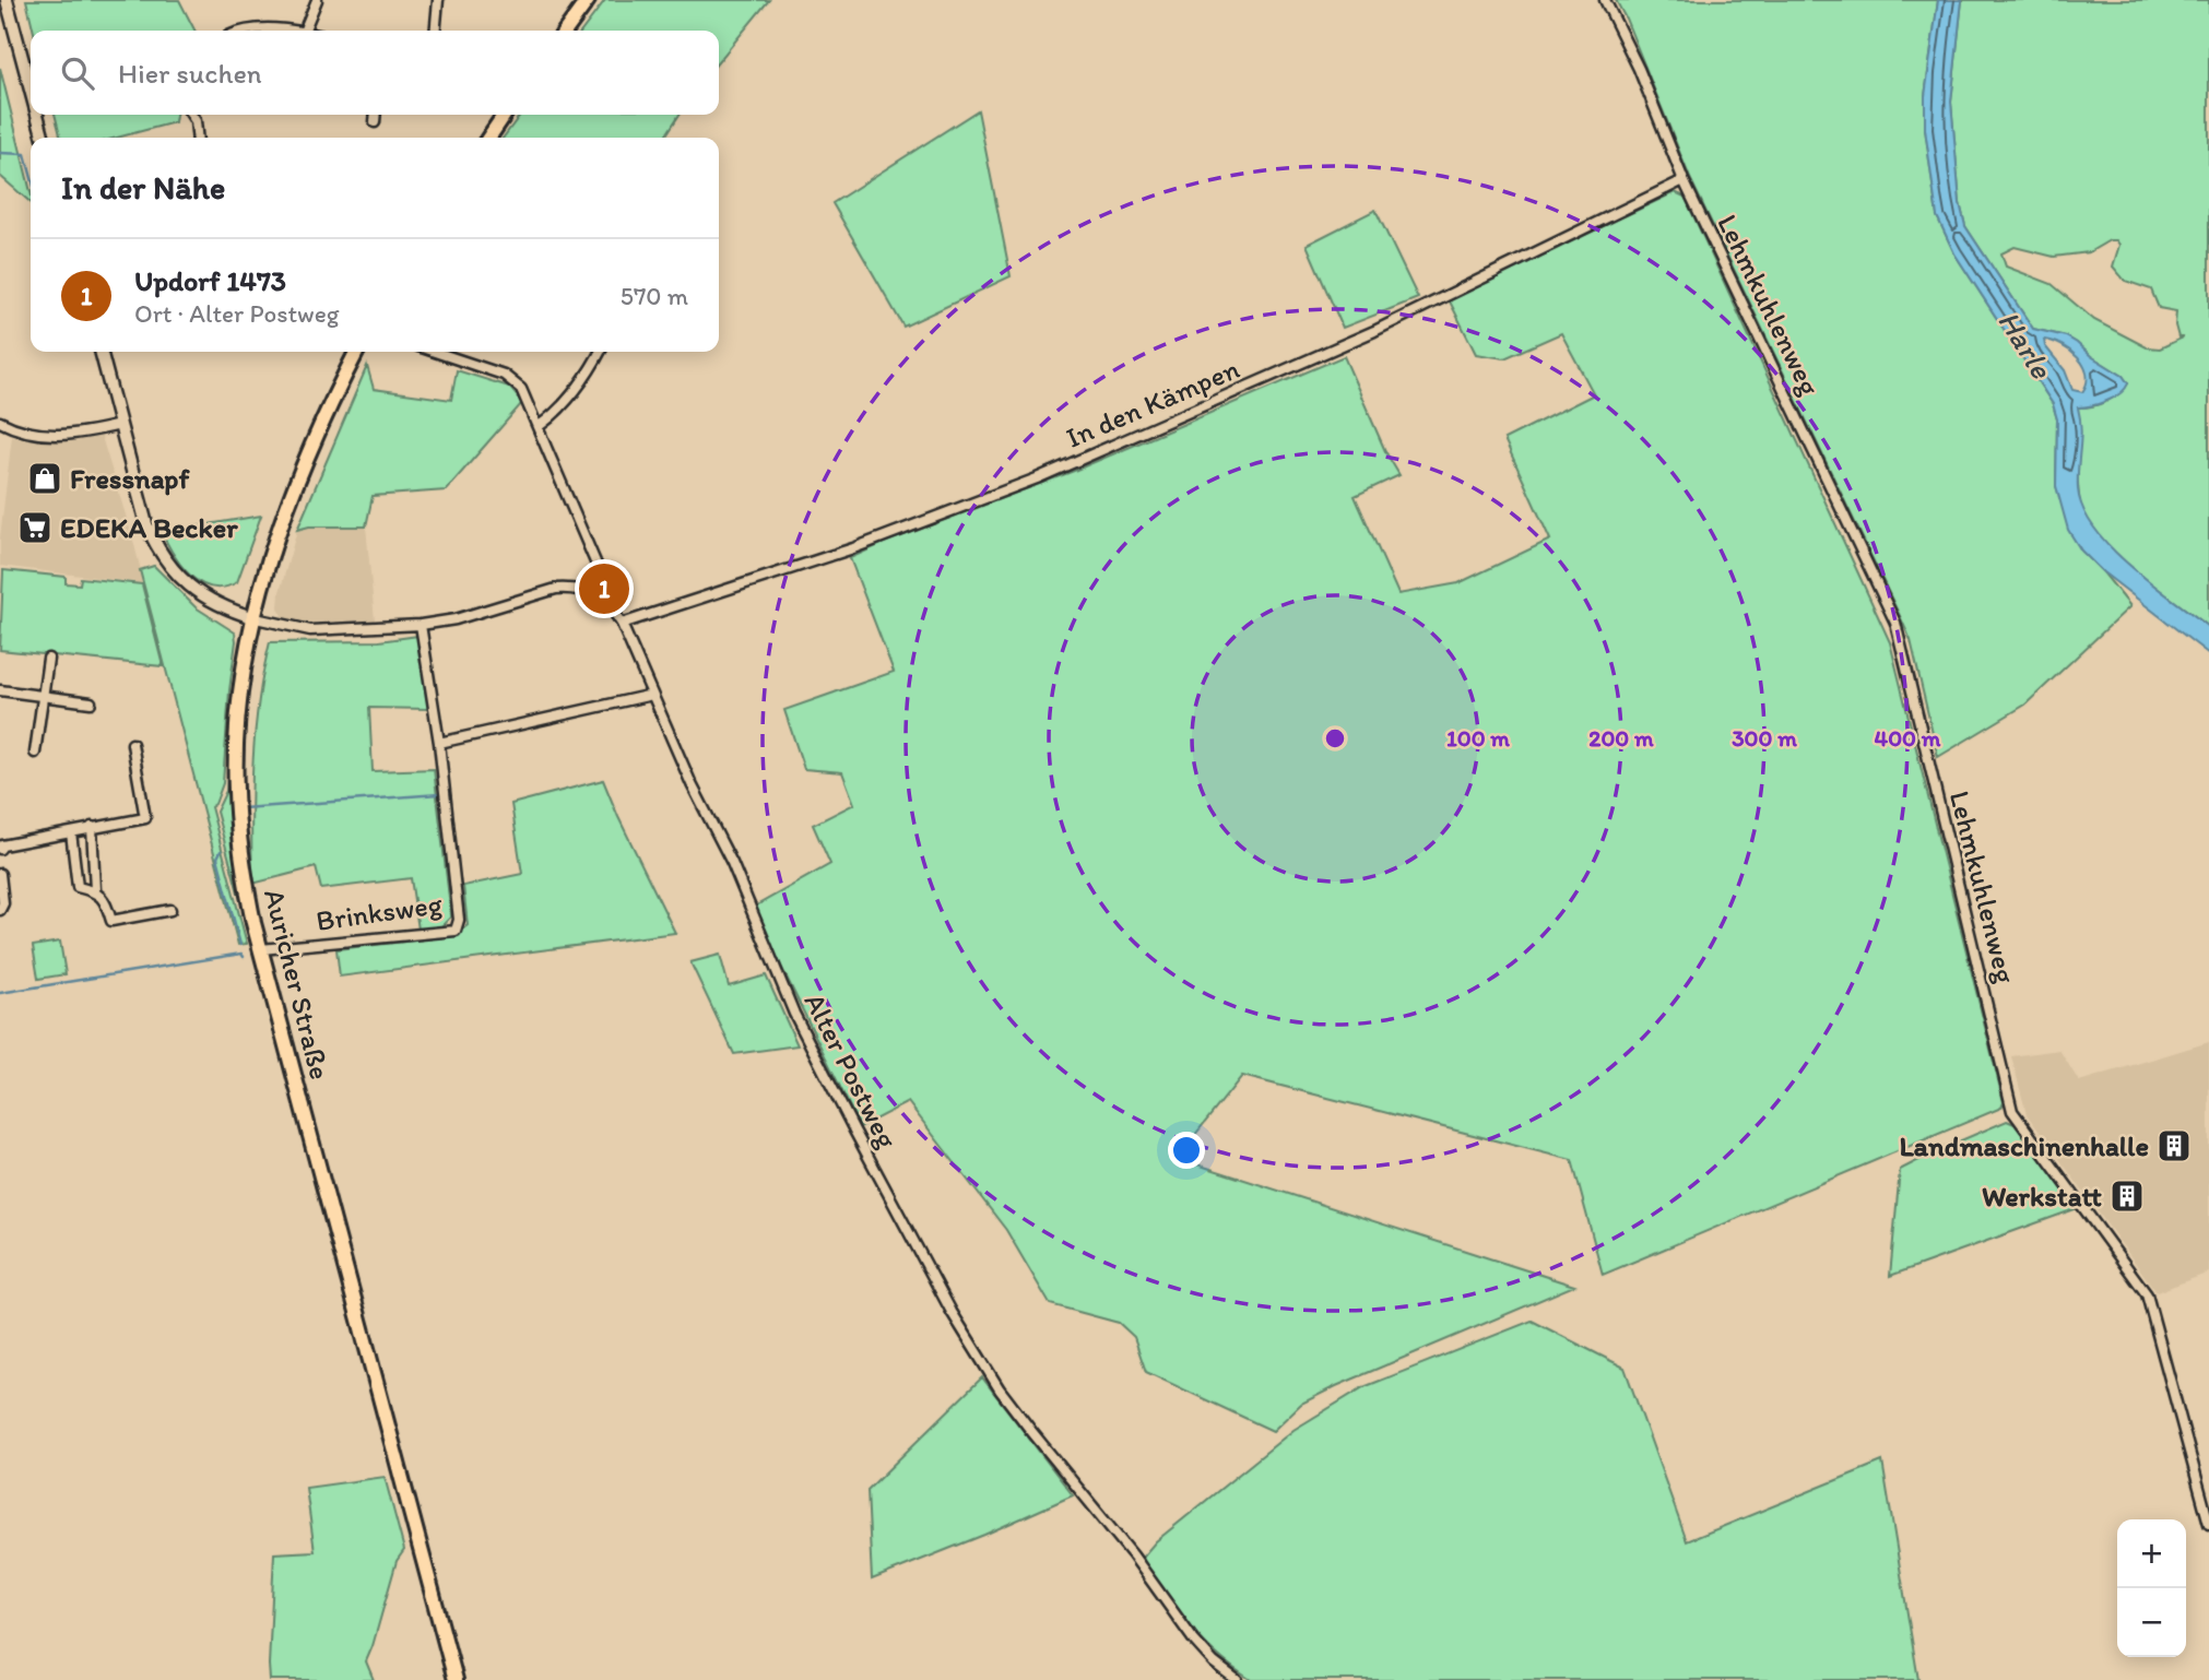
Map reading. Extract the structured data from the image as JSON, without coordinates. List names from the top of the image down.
{
  "streets": {
    "main road": ["Auricher Straße"],
    "street": [
      "Lehmkuhlenweg",
      "In den Kämpen",
      "Brinksweg",
      "Alter Postweg"
    ]
  },
  "crossings": [
    ["Lehmkuhlenweg", "In den Kämpen"],
    ["In den Kämpen", "Alter Postweg"],
    ["Brinksweg", "Auricher Straße"]
  ],
  "water": ["Harle"],
  "places": {
    "shop": ["Fressnapf"],
    "supermarket": ["EDEKA Becker"],
    "building": ["Landmaschinenhalle", "Werkstatt"]
  },
  "page": {
    "search": "Hier suchen",
    "heading": "In der Nähe",
    "list": [
      {
        "mark": "1",
        "name": "Updorf 1473",
        "note": "Ort · Alter Postweg",
        "value": "570 m"
      }
    ],
    "pins": "1",
    "map_buttons": ["+", "−"]
  },
  "rings": [
    "100 m",
    "200 m",
    "300 m",
    "400 m"
  ]
}
